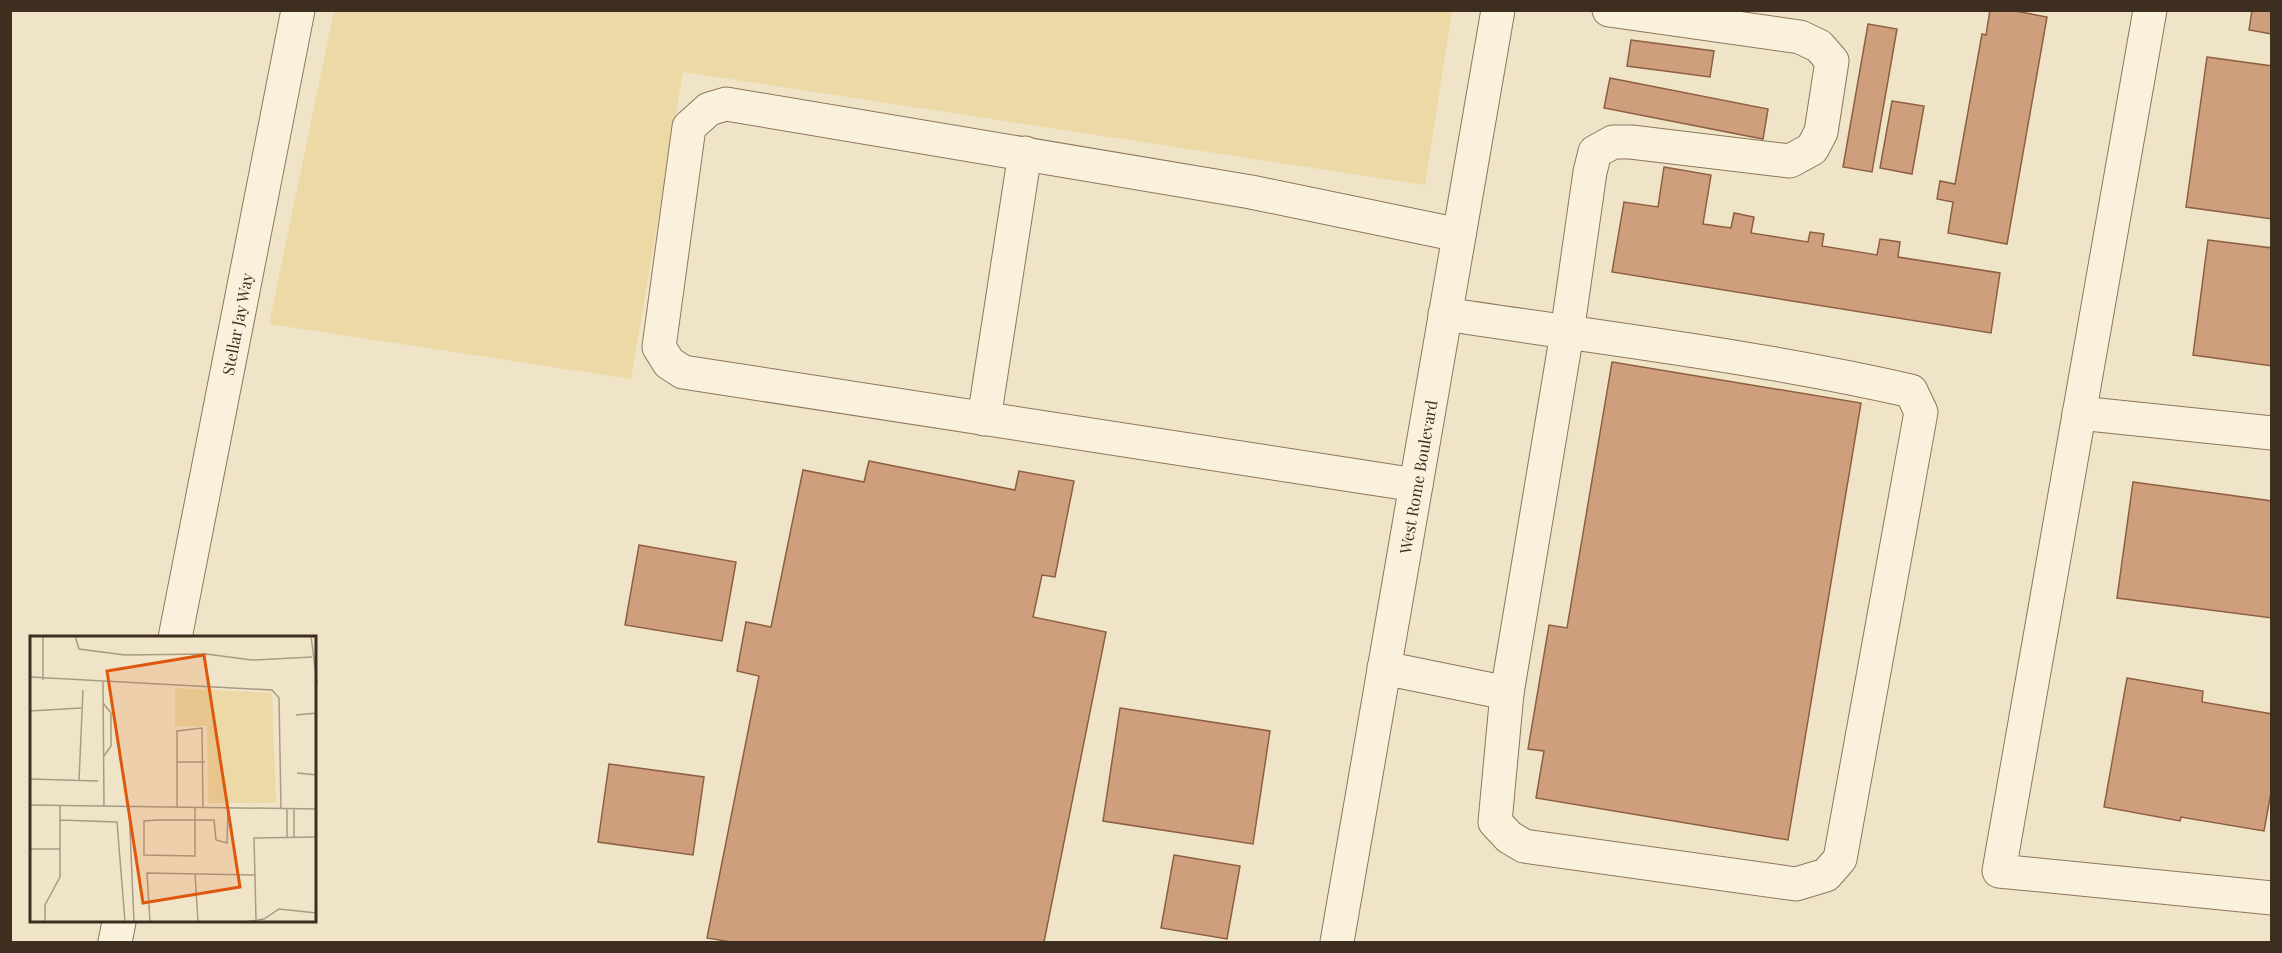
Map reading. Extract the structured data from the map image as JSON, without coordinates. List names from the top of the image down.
{
  "streets": {
    "street": ["Stellar Jay Way", "West Rome Boulevard"]
  }
}
